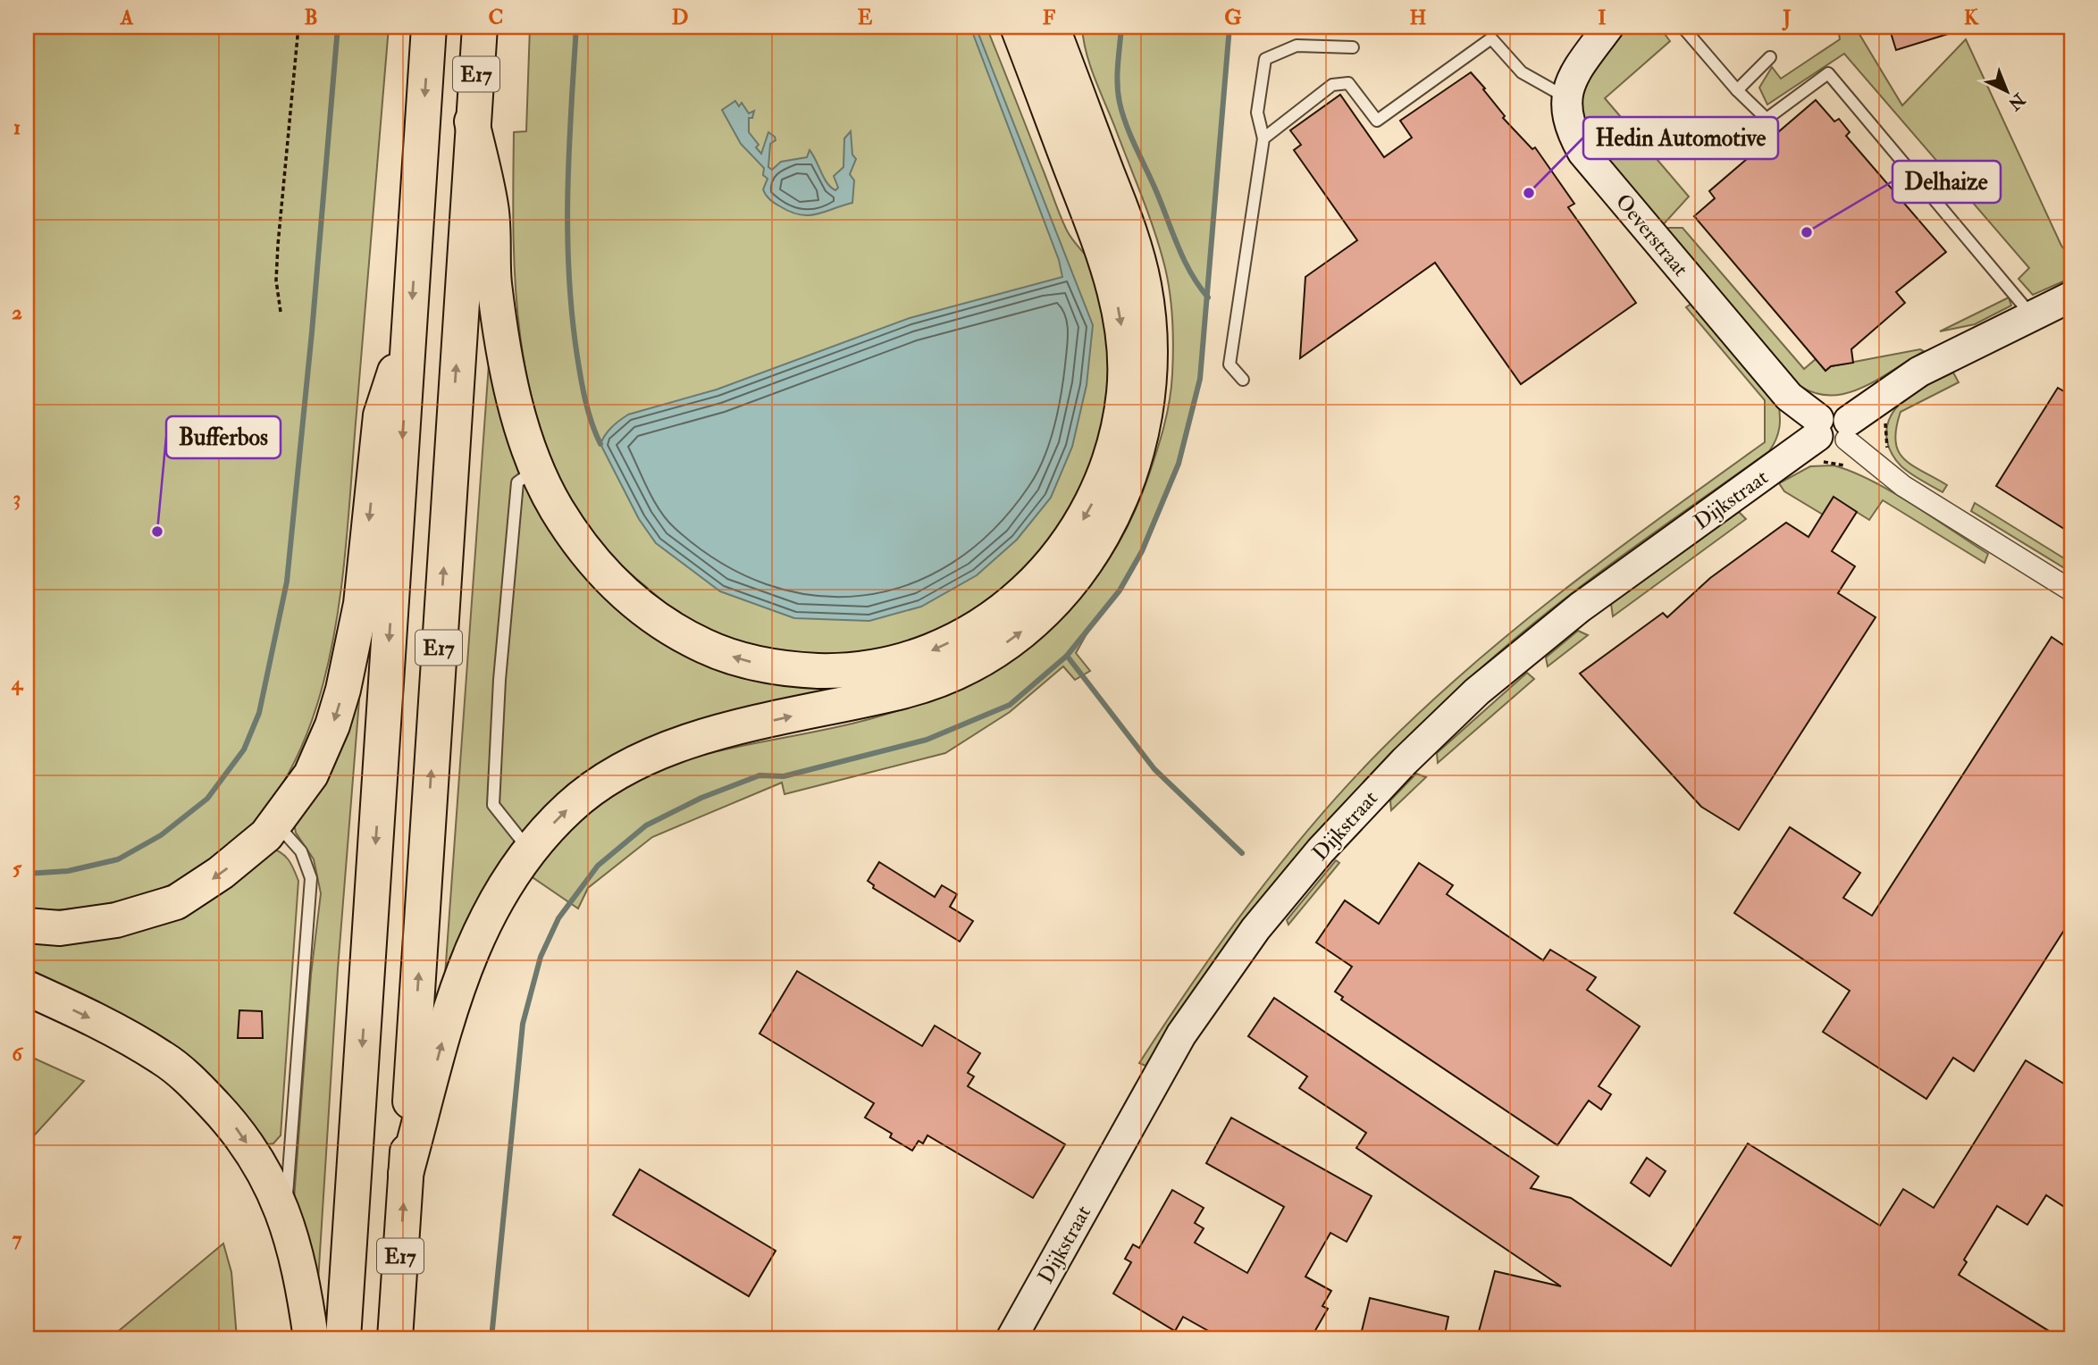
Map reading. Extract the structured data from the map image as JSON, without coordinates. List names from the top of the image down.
{
  "streets": {
    "highway": ["E17"],
    "street": ["Oeverstraat", "Dijkstraat"]
  },
  "crossings": [
    ["Oeverstraat", "Dijkstraat"]
  ],
  "places": ["Hedin Automotive", "Delhaize", "Bufferbos"],
  "north": "bottom right",
  "grid": {
    "columns": [
      "A",
      "B",
      "C",
      "D",
      "E",
      "F",
      "G",
      "H",
      "I",
      "J",
      "K"
    ],
    "rows": [
      "1",
      "2",
      "3",
      "4",
      "5",
      "6",
      "7"
    ]
  }
}
